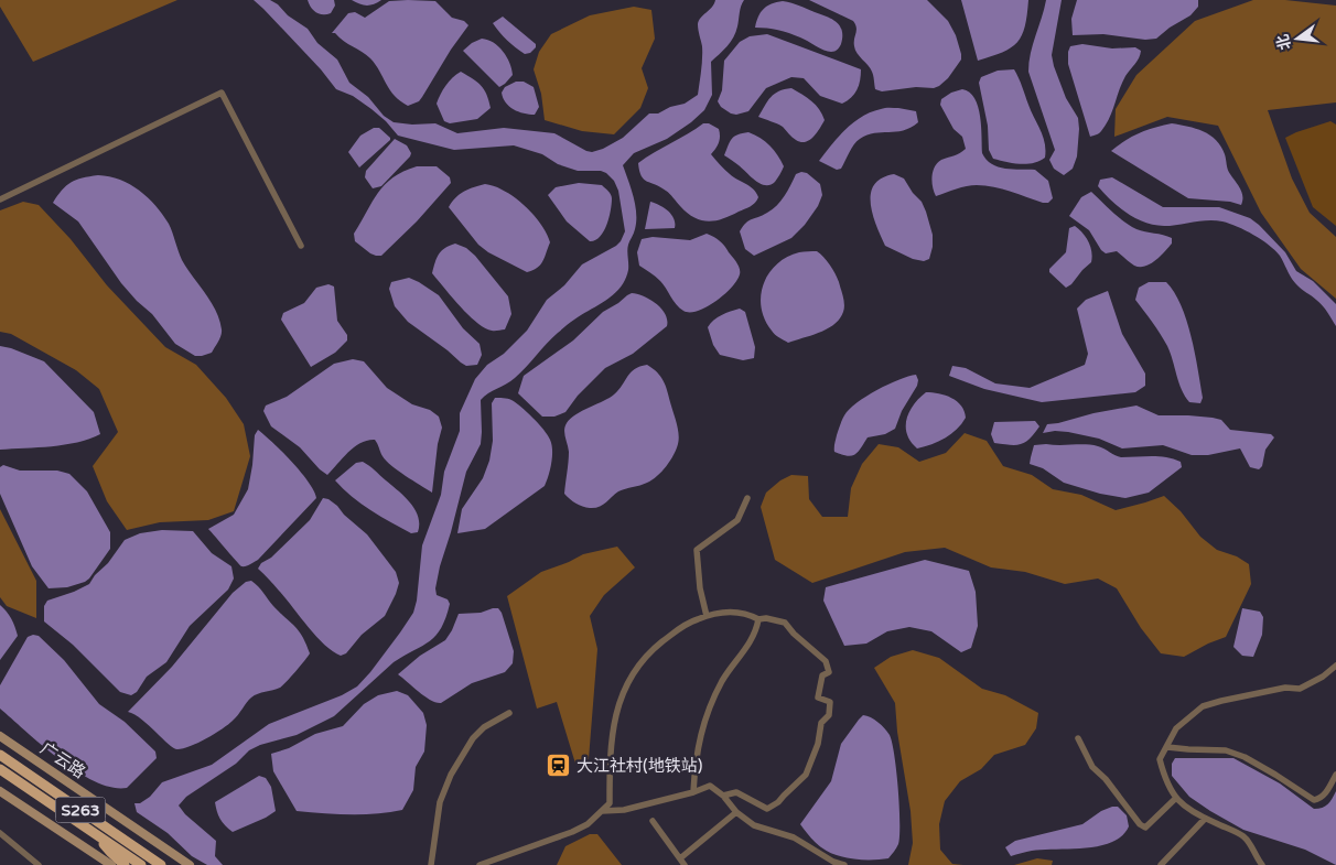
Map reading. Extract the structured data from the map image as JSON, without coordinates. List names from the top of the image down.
{
  "streets": {
    "main road": ["广云路", "S263"]
  },
  "places": {
    "station": ["大江社村(地铁站)"]
  },
  "north": "left"
}
